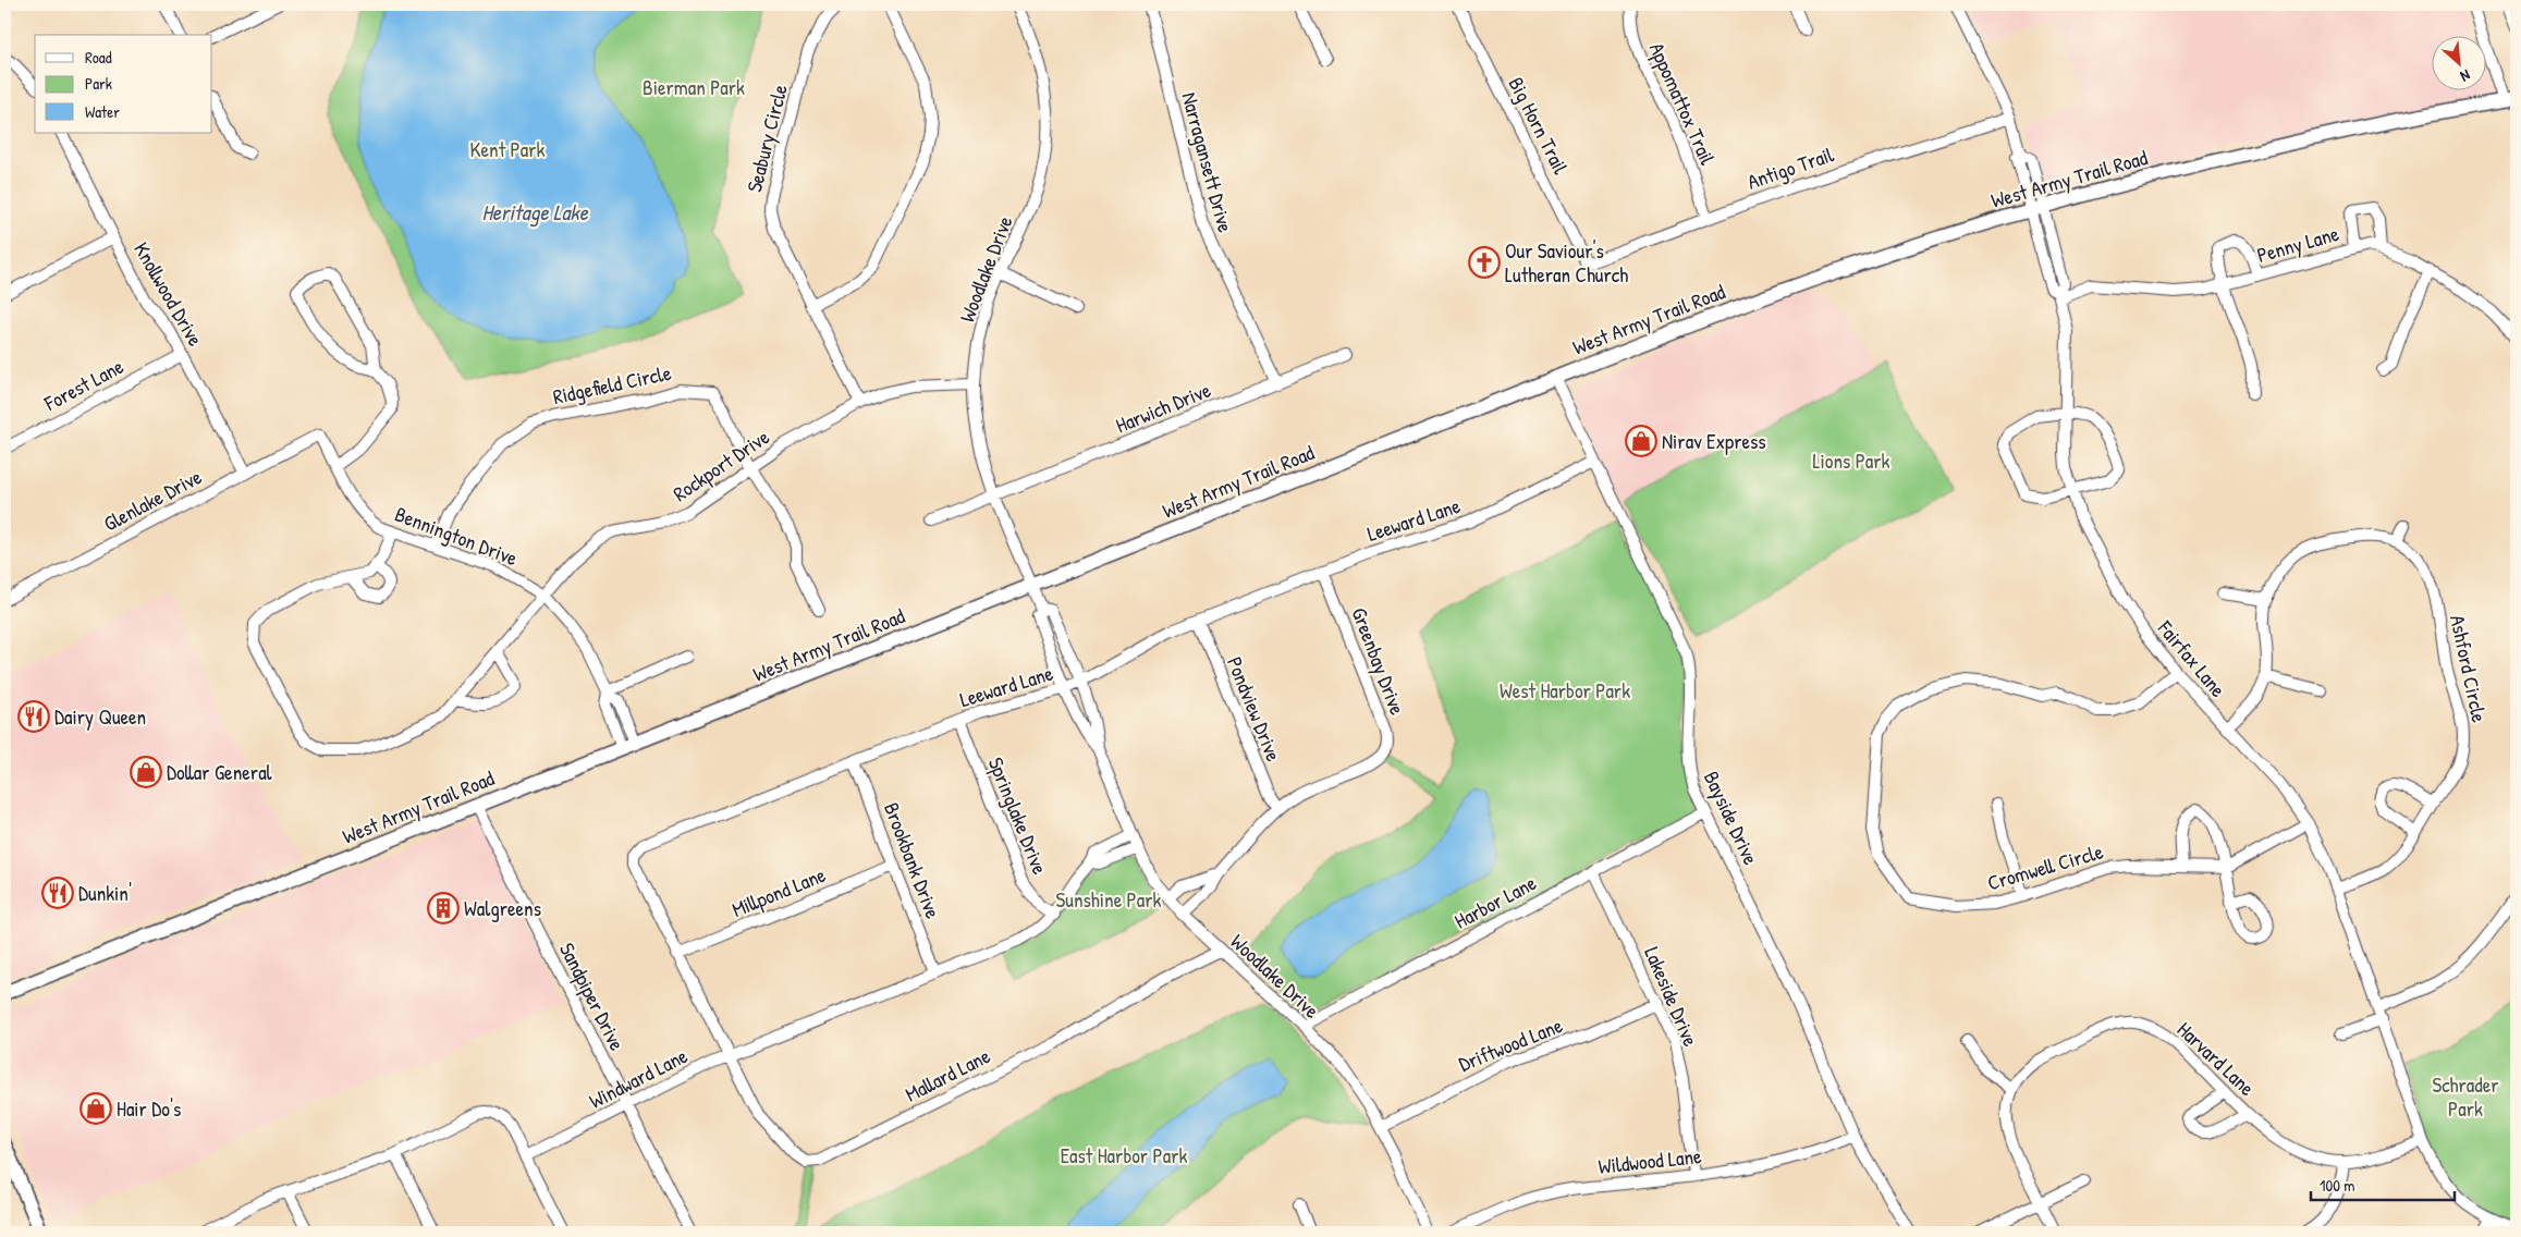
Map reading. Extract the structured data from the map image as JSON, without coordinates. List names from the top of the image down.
{
  "streets": {
    "main road": ["West Army Trail Road"],
    "street": [
      "Appomattox Trail",
      "Big Horn Trail",
      "Seabury Circle",
      "Narragansett Drive",
      "Antigo Trail",
      "Penny Lane",
      "Woodlake Drive",
      "Knollwood Drive",
      "Forest Lane",
      "Ridgefield Circle",
      "Harwich Drive",
      "Rockport Drive",
      "Glenlake Drive",
      "Leeward Lane",
      "Bennington Drive",
      "Fairfax Lane",
      "Greenbay Drive",
      "Ashford Circle",
      "Pondview Drive",
      "Springlake Drive",
      "Bayside Drive",
      "Brookbank Drive",
      "Cromwell Circle",
      "Millpond Lane",
      "Harbor Lane",
      "Sandpiper Drive",
      "Lakeside Drive",
      "Driftwood Lane",
      "Harvard Lane",
      "Mallard Lane",
      "Windward Lane",
      "Wildwood Lane"
    ]
  },
  "crossings": [
    ["Appomattox Trail", "Antigo Trail"],
    ["Big Horn Trail", "Antigo Trail"],
    ["Seabury Circle", "Rockport Drive"],
    ["Narragansett Drive", "Harwich Drive"],
    ["West Army Trail Road", "Woodlake Drive"],
    ["West Army Trail Road", "Bennington Drive"],
    ["West Army Trail Road", "Fairfax Lane"],
    ["West Army Trail Road", "Bayside Drive"],
    ["West Army Trail Road", "Sandpiper Drive"],
    ["Penny Lane", "Fairfax Lane"],
    ["Woodlake Drive", "Harwich Drive"],
    ["Woodlake Drive", "Rockport Drive"],
    ["Woodlake Drive", "Leeward Lane"],
    ["Woodlake Drive", "Greenbay Drive"],
    ["Woodlake Drive", "Harbor Lane"],
    ["Woodlake Drive", "Driftwood Lane"],
    ["Woodlake Drive", "Mallard Lane"],
    ["Woodlake Drive", "Windward Lane"],
    ["Knollwood Drive", "Forest Lane"],
    ["Knollwood Drive", "Glenlake Drive"],
    ["Ridgefield Circle", "Rockport Drive"],
    ["Ridgefield Circle", "Bennington Drive"],
    ["Rockport Drive", "Bennington Drive"],
    ["Glenlake Drive", "Bennington Drive"],
    ["Leeward Lane", "Greenbay Drive"],
    ["Leeward Lane", "Pondview Drive"],
    ["Leeward Lane", "Springlake Drive"],
    ["Leeward Lane", "Bayside Drive"],
    ["Leeward Lane", "Brookbank Drive"],
    ["Leeward Lane", "Millpond Lane"],
    ["Leeward Lane", "Mallard Lane"],
    ["Leeward Lane", "Windward Lane"],
    ["Fairfax Lane", "Ashford Circle"],
    ["Fairfax Lane", "Cromwell Circle"],
    ["Fairfax Lane", "Harvard Lane"],
    ["Greenbay Drive", "Pondview Drive"],
    ["Springlake Drive", "Windward Lane"],
    ["Bayside Drive", "Harbor Lane"],
    ["Bayside Drive", "Wildwood Lane"],
    ["Brookbank Drive", "Millpond Lane"],
    ["Brookbank Drive", "Windward Lane"],
    ["Harbor Lane", "Lakeside Drive"],
    ["Sandpiper Drive", "Windward Lane"],
    ["Lakeside Drive", "Driftwood Lane"],
    ["Lakeside Drive", "Wildwood Lane"],
    ["Mallard Lane", "Windward Lane"]
  ],
  "water": ["Heritage Lake"],
  "parks": [
    "Bierman Park",
    "Kent Park",
    "Lions Park",
    "West Harbor Park",
    "Sunshine Park",
    "Schrader Park",
    "East Harbor Park"
  ],
  "places": {
    "church": ["Our Saviour's Lutheran Church"],
    "shop": ["Nirav Express", "Dollar General", "Hair Do's"],
    "restaurant": ["Dairy Queen", "Dunkin'"],
    "building": ["Walgreens"]
  },
  "legend": ["Road", "Park", "Water"],
  "scale_bar": "100 m",
  "north": "bottom right"
}
